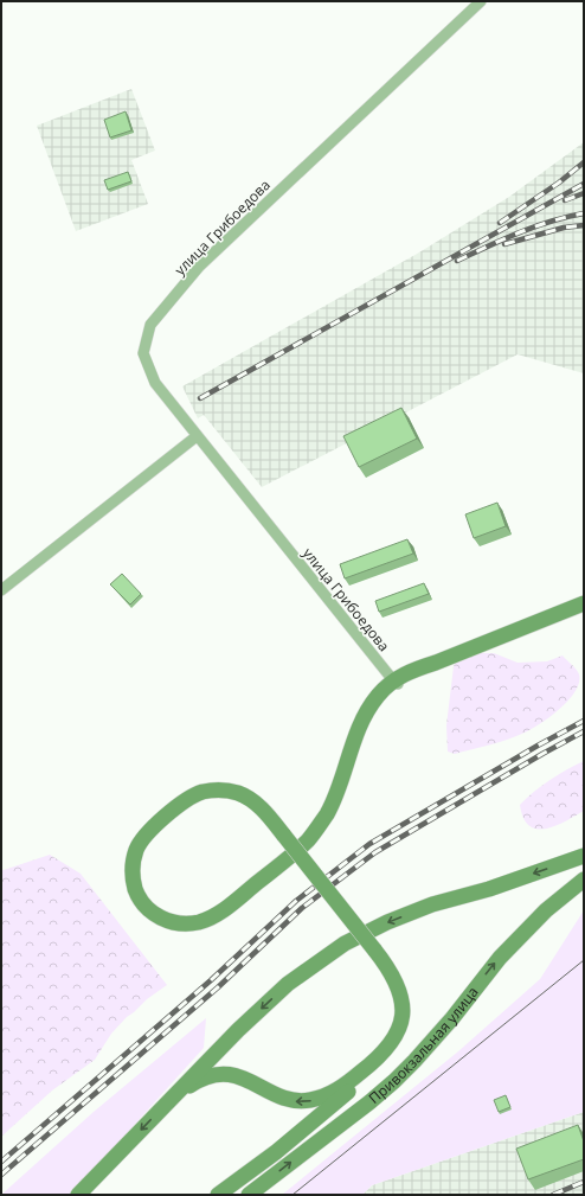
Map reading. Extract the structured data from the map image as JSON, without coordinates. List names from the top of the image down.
{
  "streets": {
    "main road": ["Привокзальная улица"],
    "street": ["улица Грибоедова"]
  }
}
